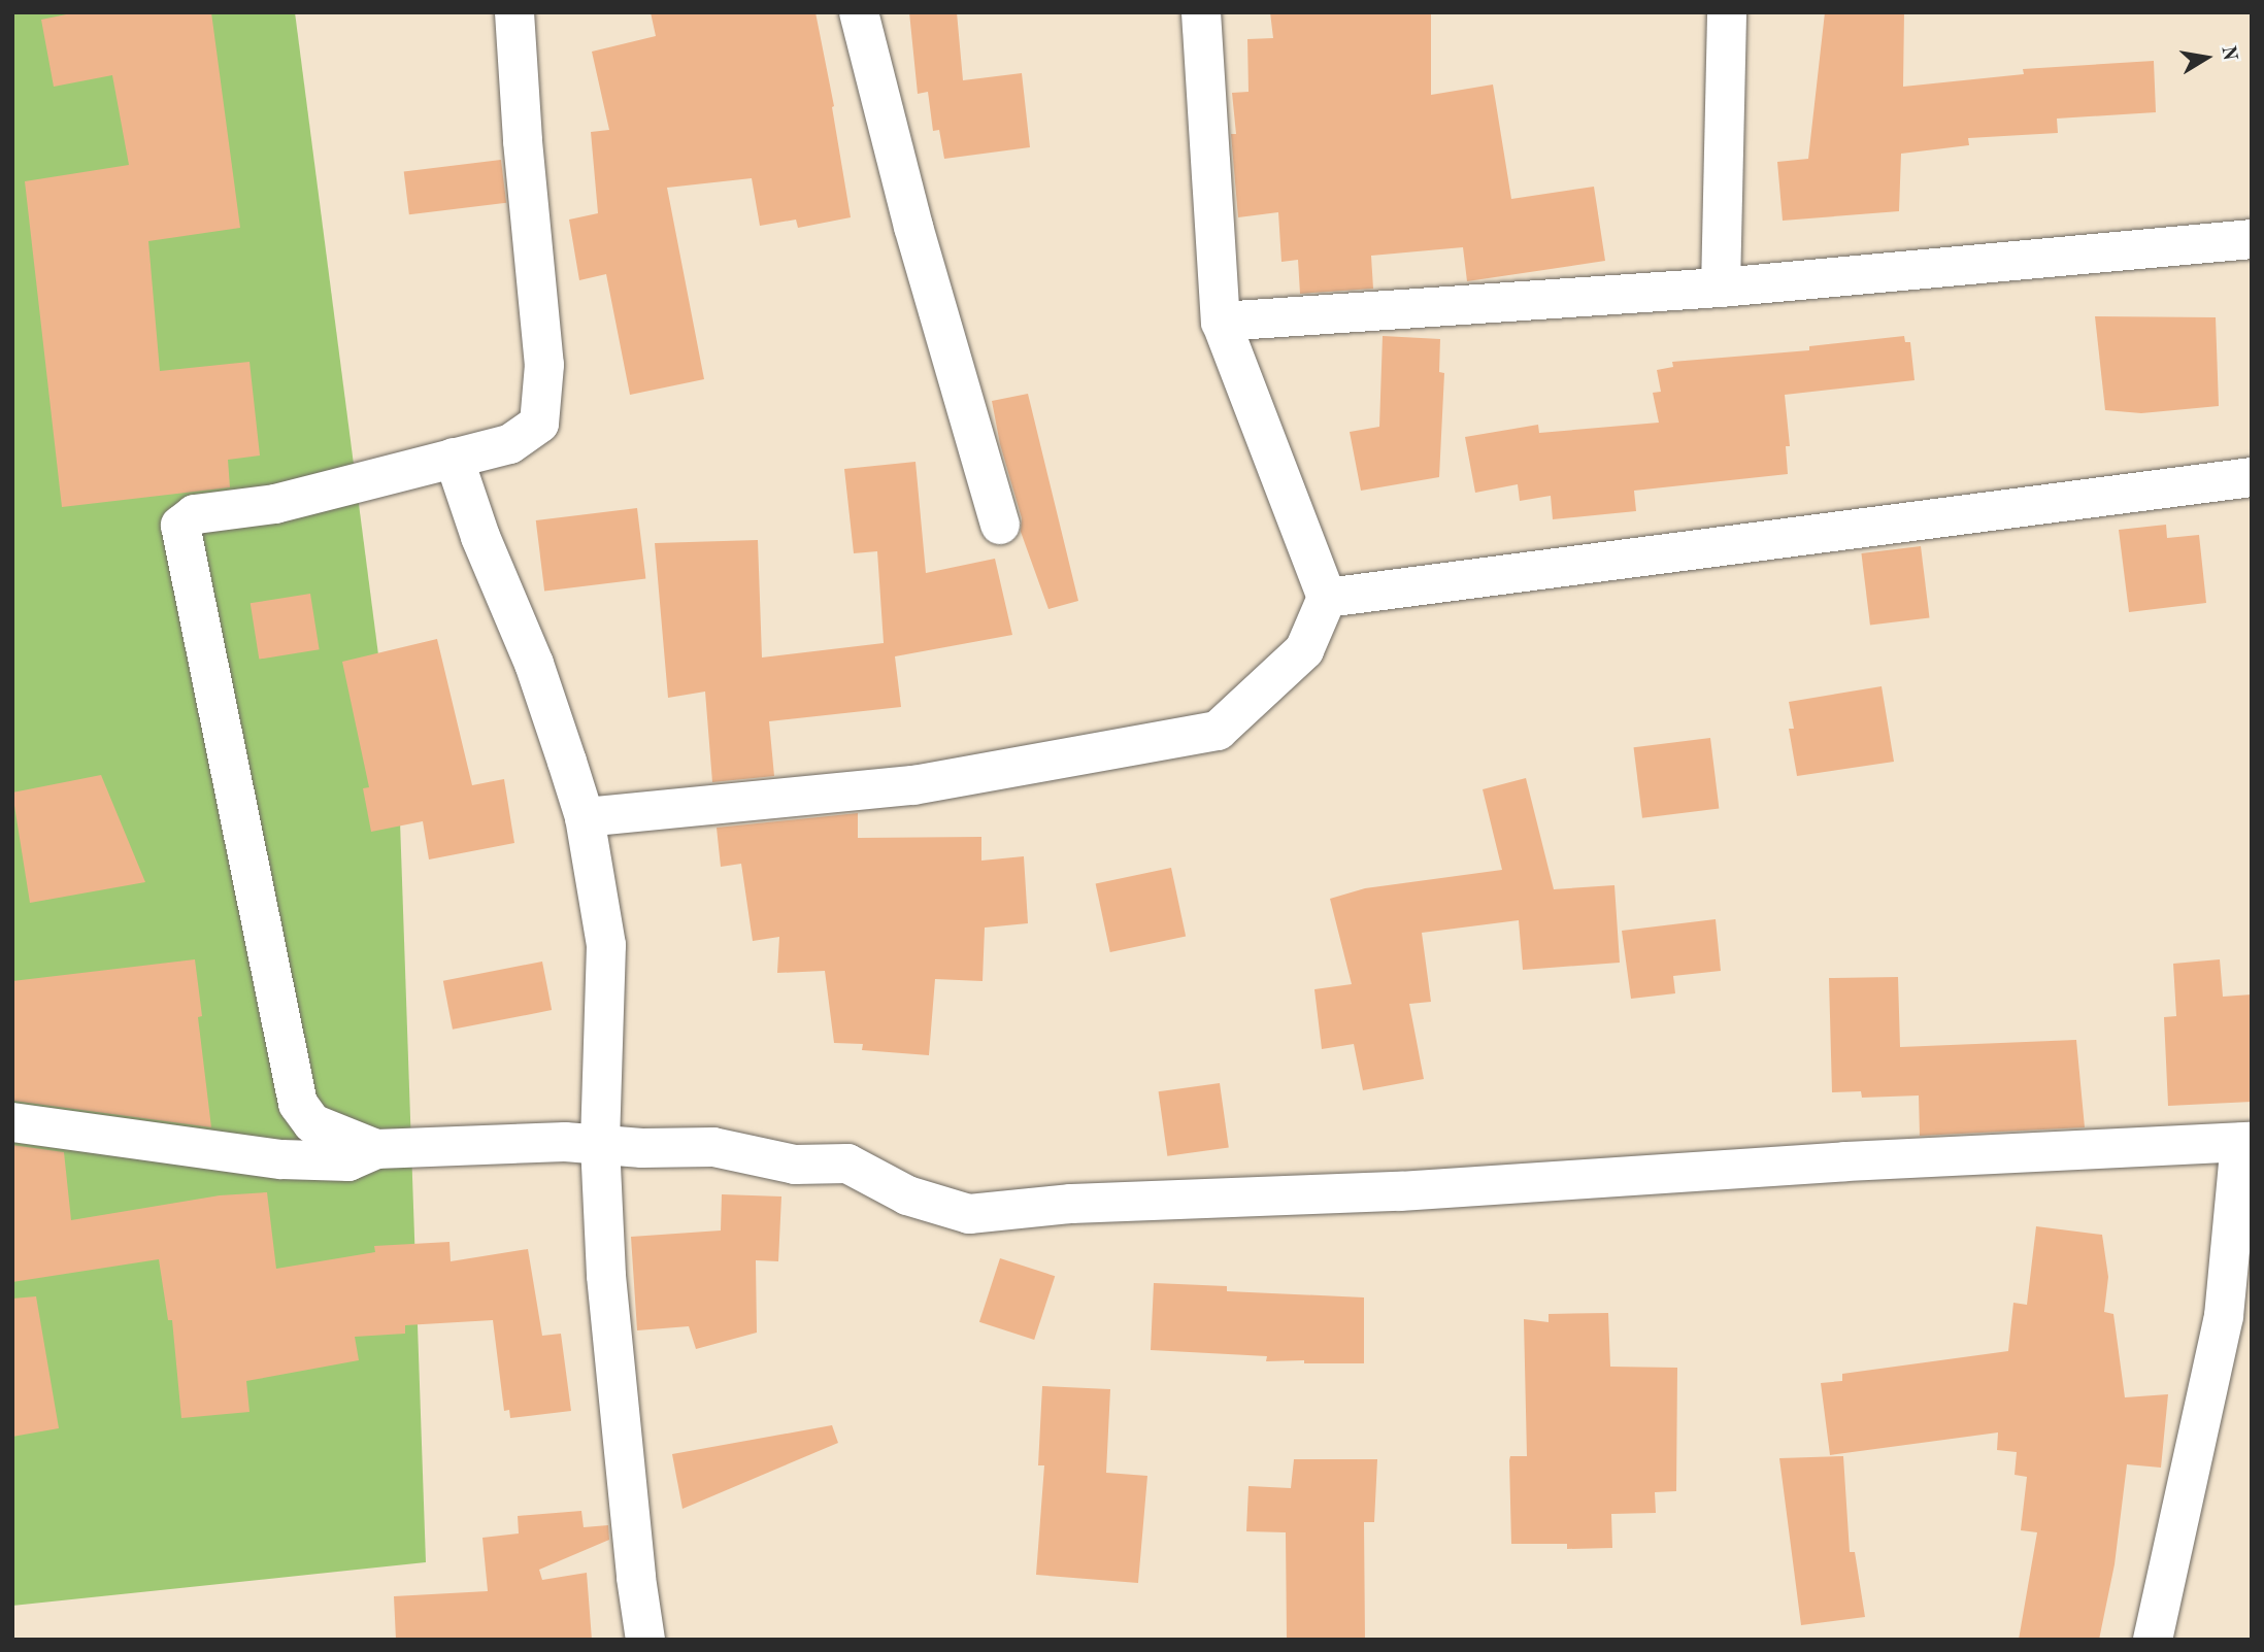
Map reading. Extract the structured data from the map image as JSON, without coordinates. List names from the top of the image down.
{
  "north": "right"
}
